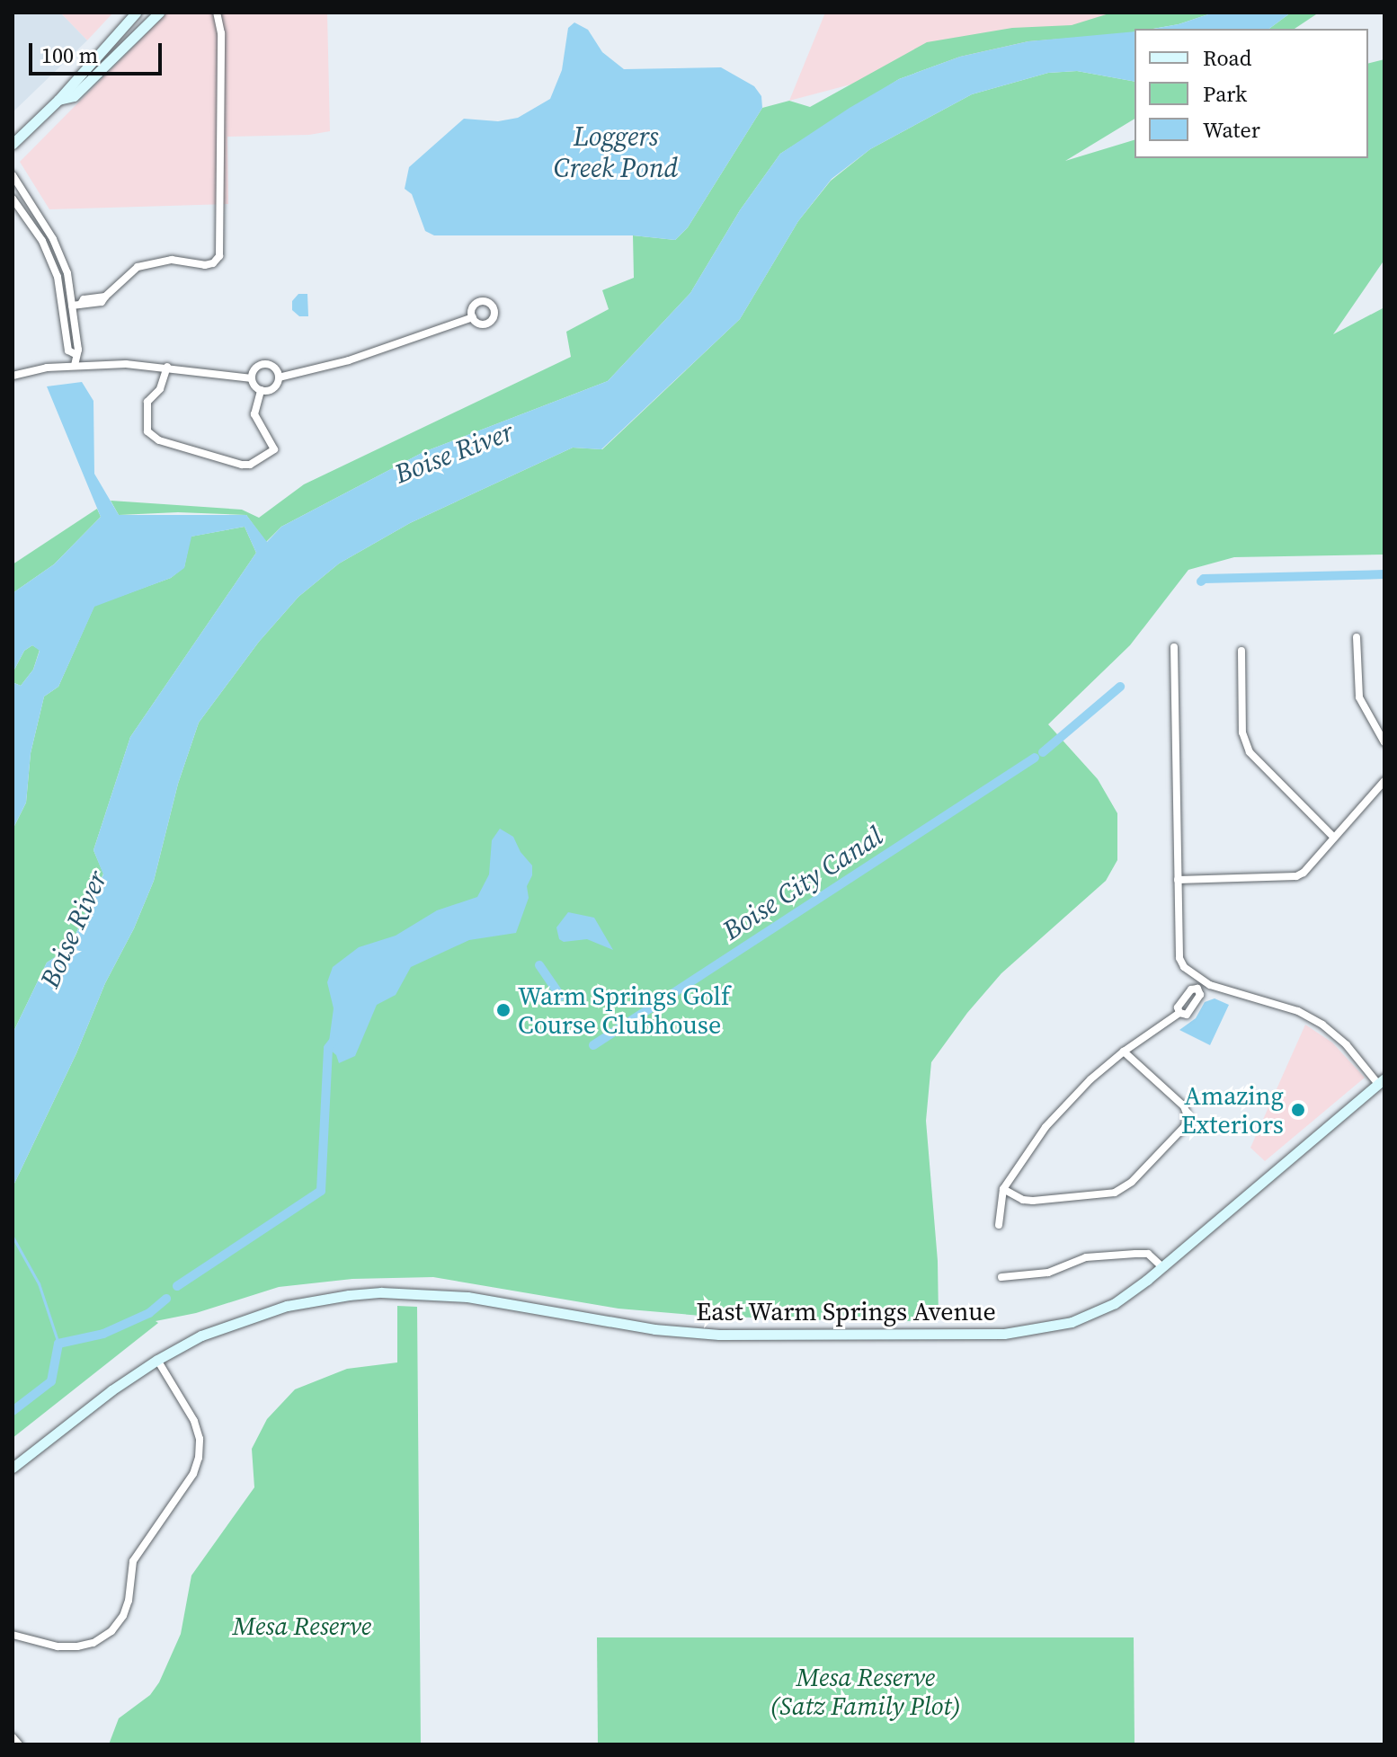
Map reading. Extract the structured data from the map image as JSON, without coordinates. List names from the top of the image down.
{
  "streets": {
    "street": ["East Warm Springs Avenue"]
  },
  "water": ["Loggers Creek Pond", "Boise River", "Boise City Canal"],
  "parks": ["Mesa Reserve", "Mesa Reserve (Satz Family Plot)"],
  "places": ["Warm Springs Golf Course Clubhouse", "Amazing Exteriors"],
  "legend": ["Road", "Park", "Water"],
  "scale_bar": "100 m"
}
